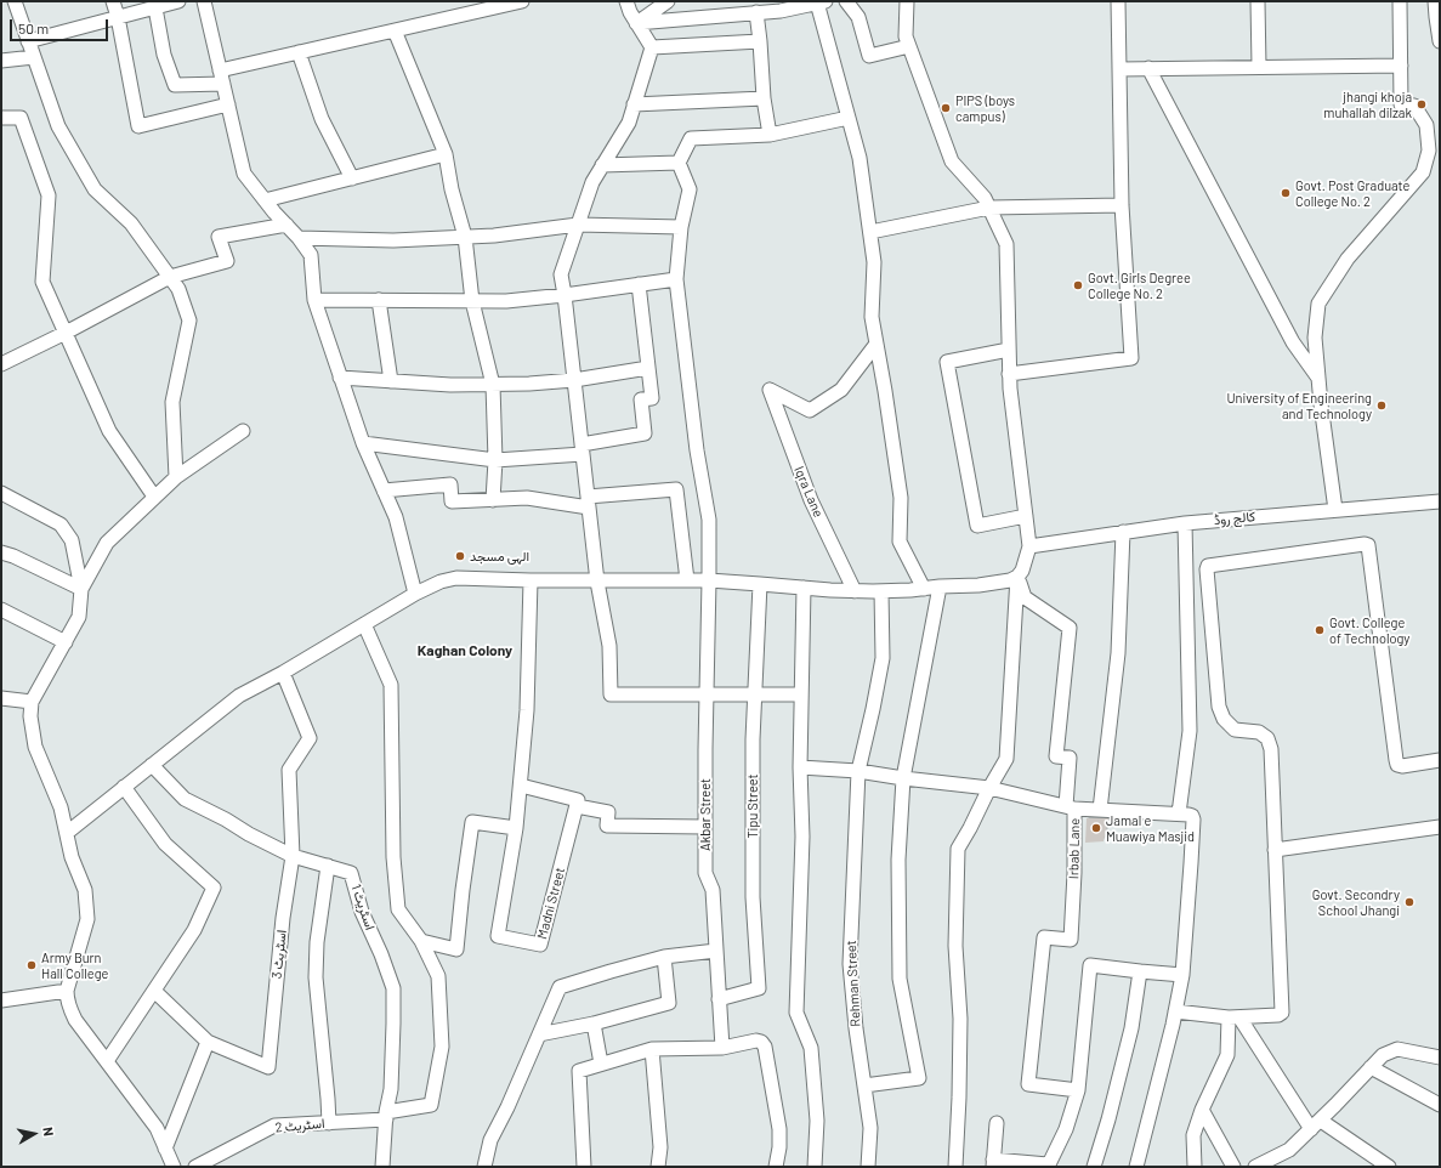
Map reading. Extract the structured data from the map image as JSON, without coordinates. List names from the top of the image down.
{
  "streets": {
    "street": [
      "Iqra Lane",
      "کالج روڈ",
      "Tipu Street",
      "Akbar Street",
      "Irbab Lane",
      "Madni Street",
      "اسٹریٹ 1",
      "اسٹریٹ 3",
      "Rehman Street",
      "اسٹریٹ 2"
    ]
  },
  "crossings": [
    ["Tipu Street", "Akbar Street"],
    ["Irbab Lane", "Rehman Street"],
    ["اسٹریٹ 1", "اسٹریٹ 3"],
    ["اسٹریٹ 1", "اسٹریٹ 2"]
  ],
  "districts": ["Kaghan Colony"],
  "places": [
    "jhangi khoja muhallah dilzak",
    "PIPS (boys campus)",
    "Govt. Post Graduate College No. 2",
    "Govt. Girls Degree College No. 2",
    "University of Engineering and Technology",
    "الہی مسجد",
    "Govt. College of Technology",
    "Jamal e Muawiya Masjid",
    "Govt. Secondry School Jhangi",
    "Army Burn Hall College"
  ],
  "scale_bar": "50 m",
  "north": "right"
}
